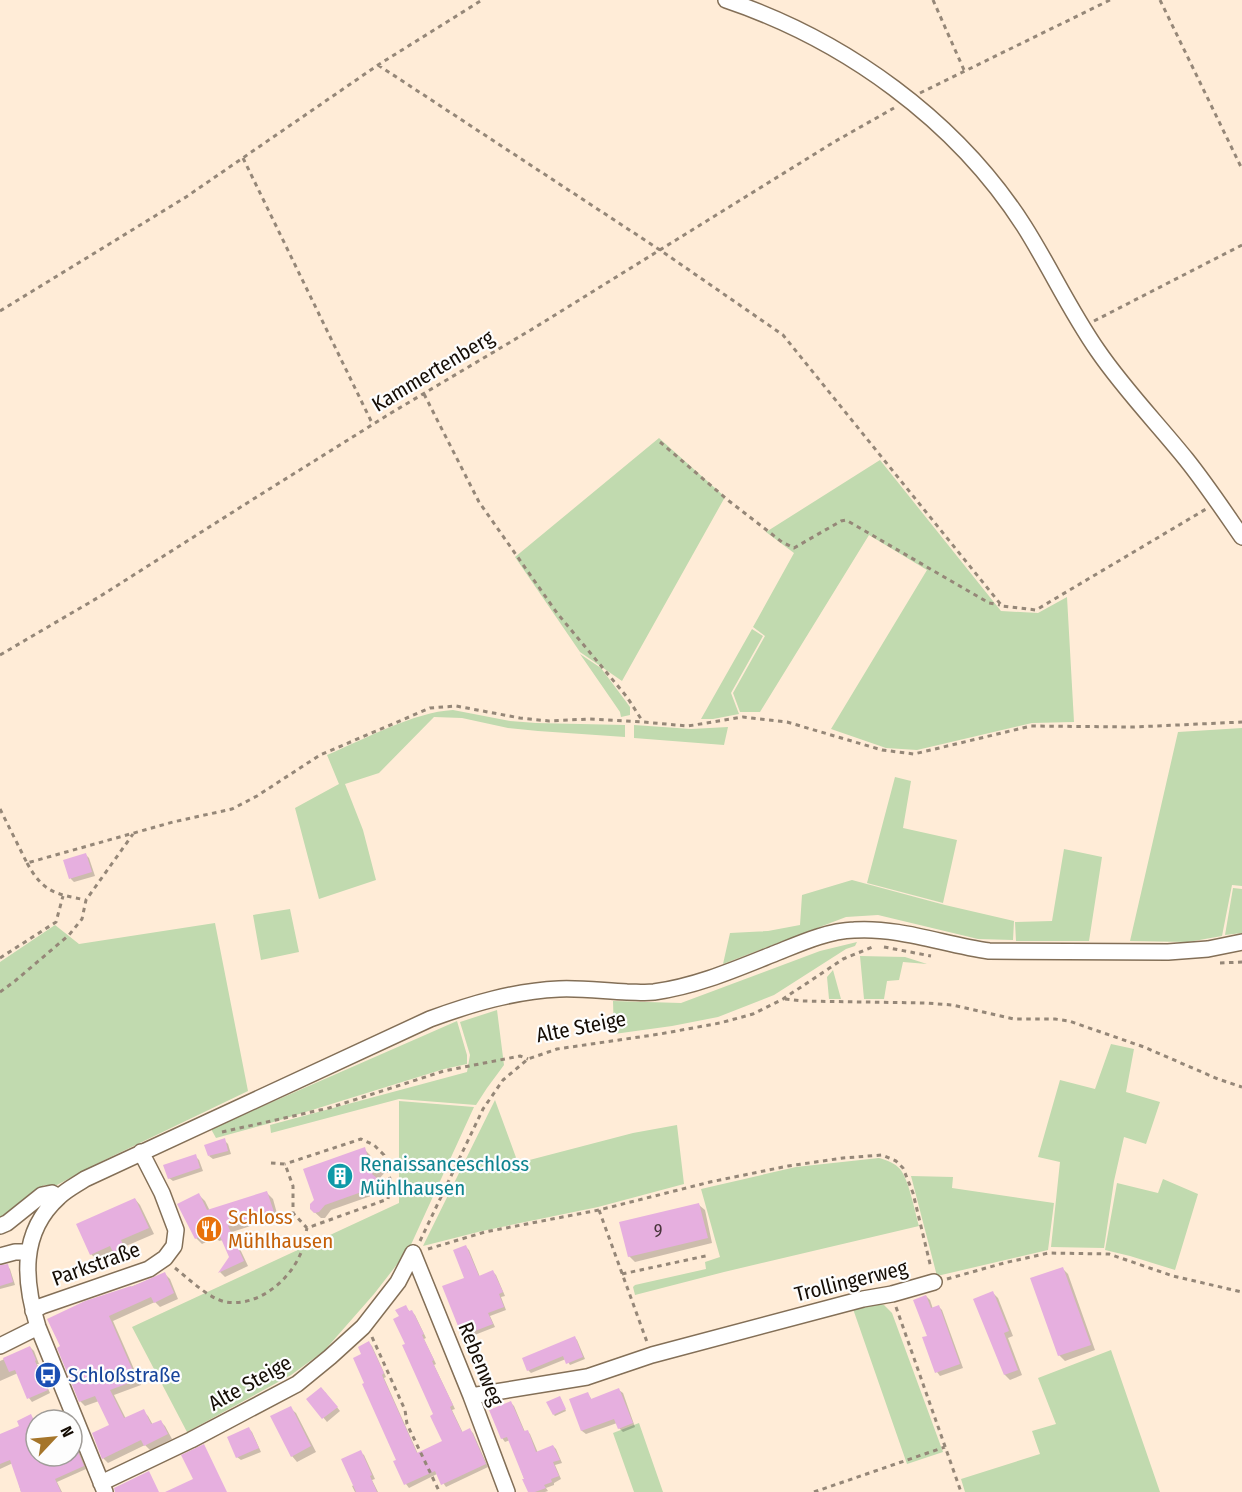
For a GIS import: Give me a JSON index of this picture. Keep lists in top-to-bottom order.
{
  "streets": {
    "street": [
      "Alte Steige",
      "Parkstraße",
      "Trollingerweg",
      "Rebenweg"
    ],
    "path": ["Kammertenberg"]
  },
  "crossings": [
    ["Alte Steige", "Rebenweg"],
    ["Trollingerweg", "Rebenweg"]
  ],
  "places": {
    "building": ["Renaissanceschloss Mühlhausen"],
    "restaurant": ["Schloss Mühlhausen"],
    "bus stop": ["Schloßstraße"]
  },
  "house_numbers": ["9"],
  "north": "top right"
}
